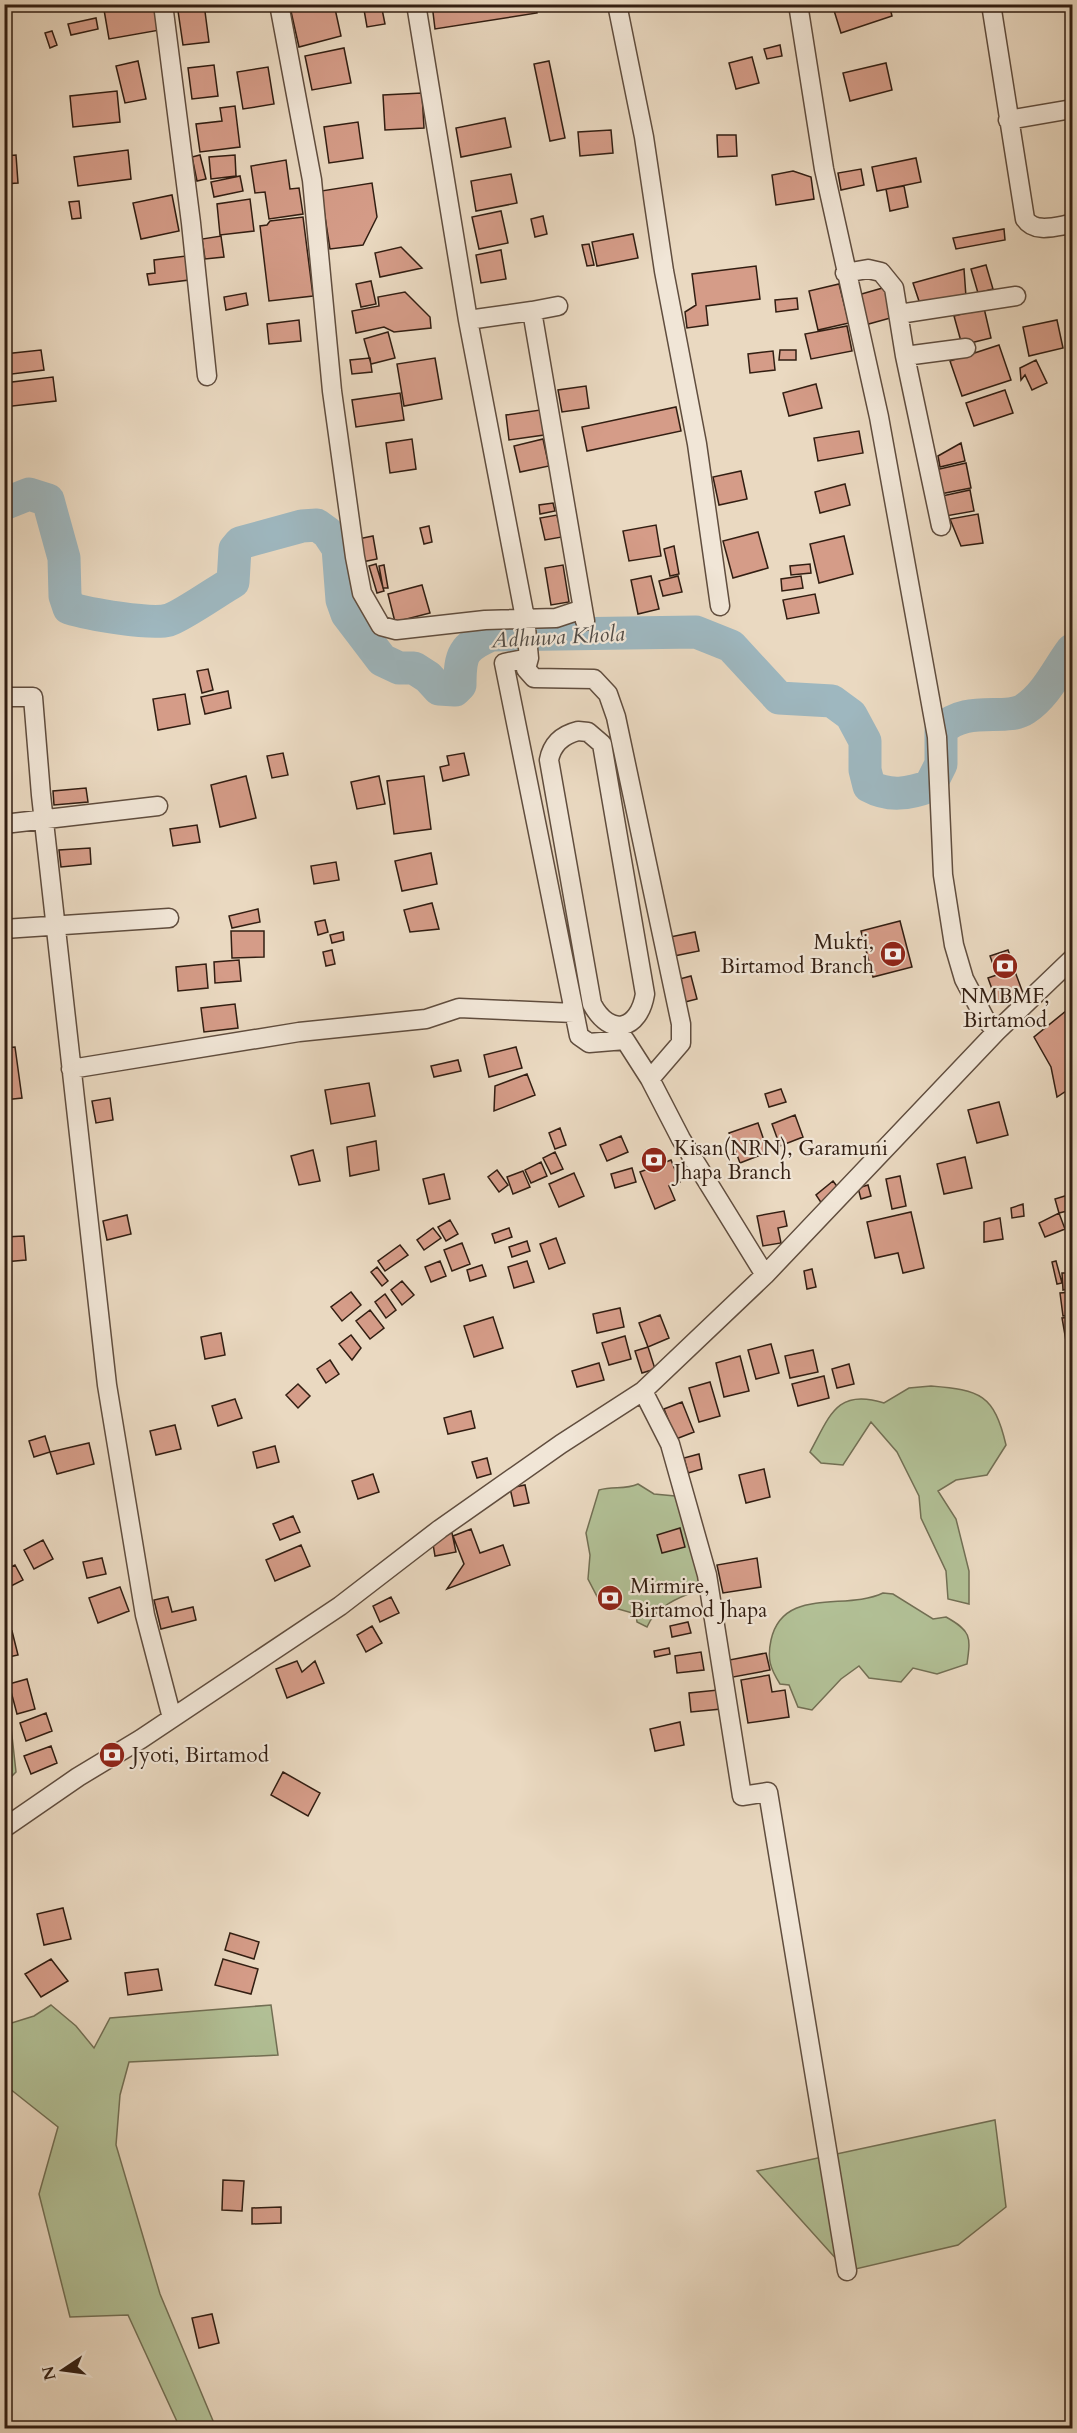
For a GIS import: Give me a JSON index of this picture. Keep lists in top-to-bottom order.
{
  "water": ["Adhuwa Khola"],
  "places": {
    "bank": [
      "Mukti, Birtamod Branch",
      "NMBMF, Birtamod",
      "Kisan(NRN), Garamuni Jhapa Branch",
      "Mirmire, Birtamod Jhapa",
      "Jyoti, Birtamod"
    ]
  },
  "north": "left"
}
